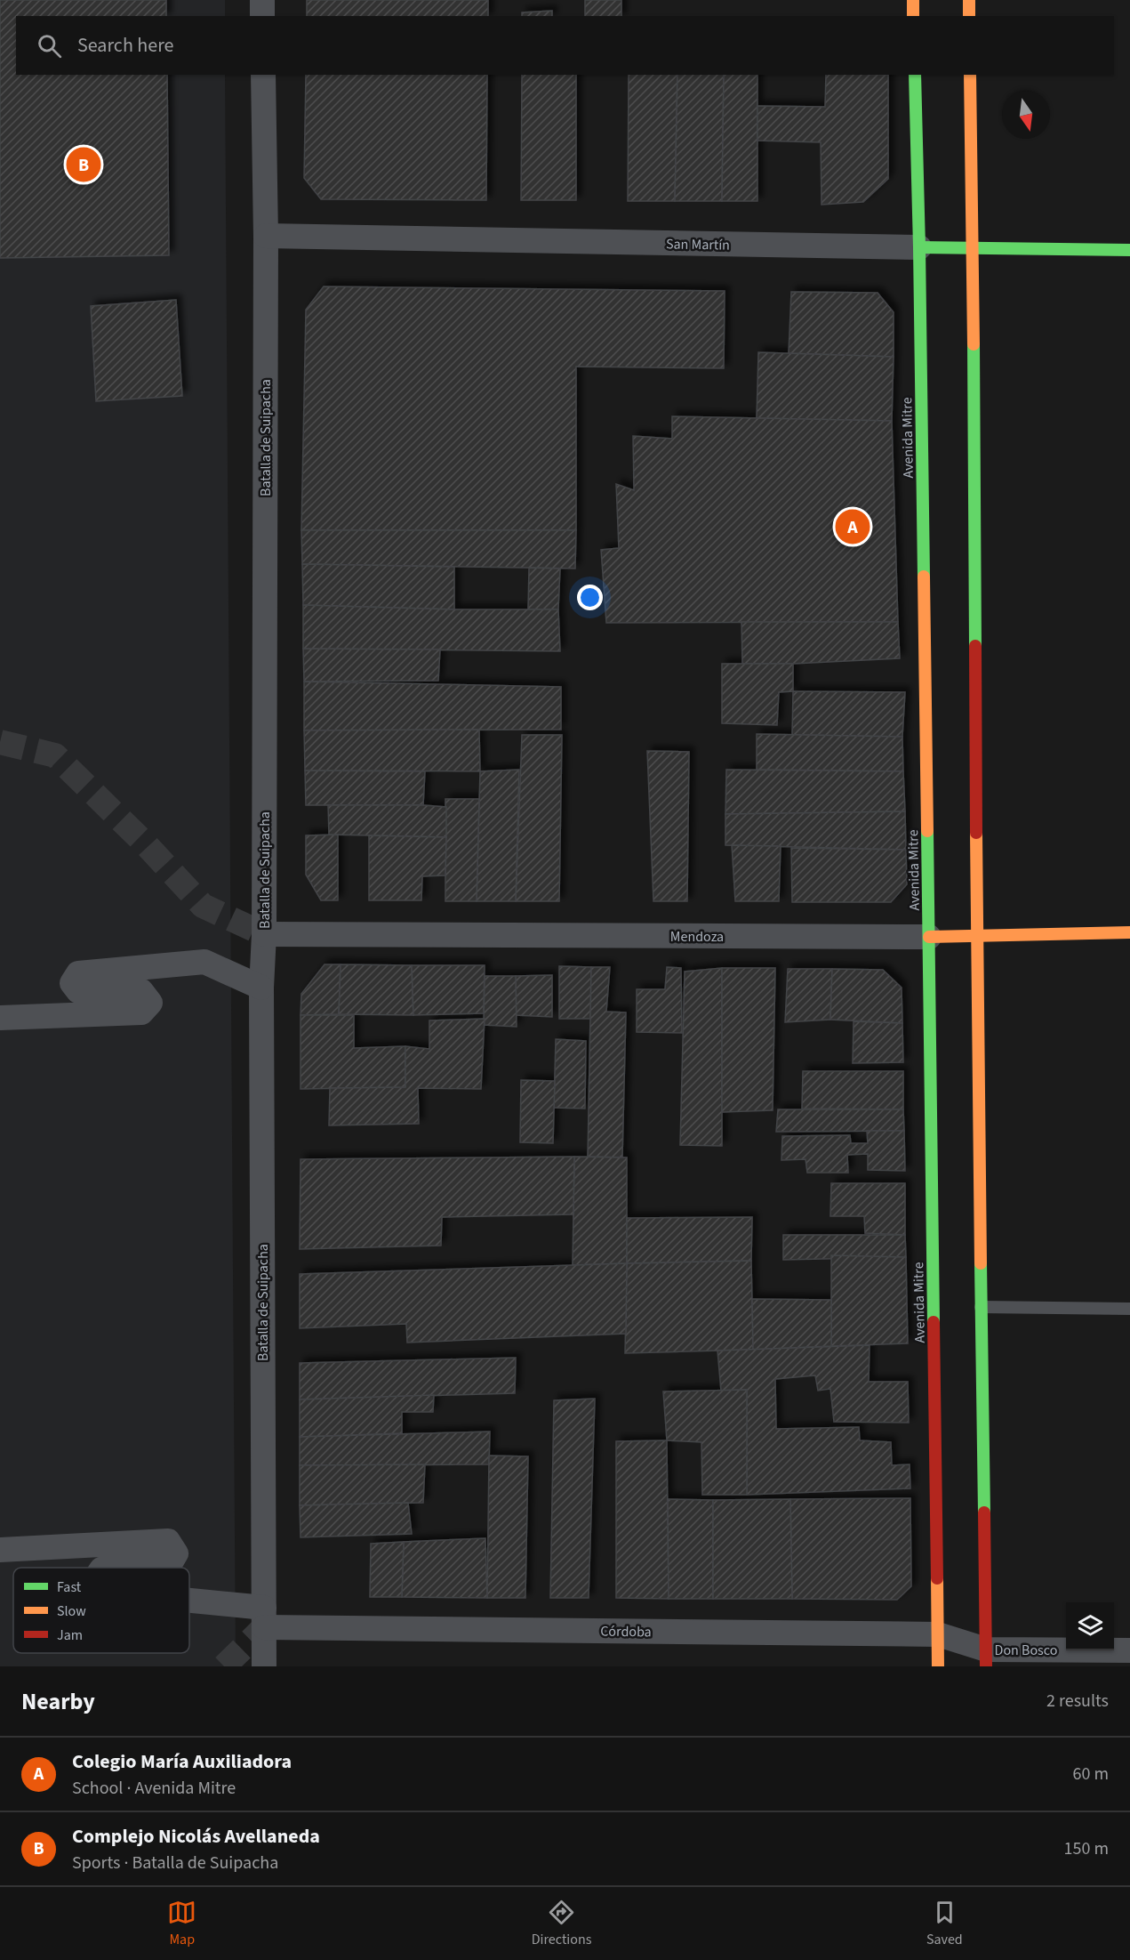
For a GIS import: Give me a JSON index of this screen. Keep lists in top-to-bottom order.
{
  "streets": {
    "main road": ["San Martín", "Avenida Mitre", "Mendoza"],
    "street": ["Batalla de Suipacha", "Córdoba", "Don Bosco"]
  },
  "crossings": [
    ["San Martín", "Batalla de Suipacha"],
    ["San Martín", "Avenida Mitre"],
    ["Batalla de Suipacha", "Mendoza"],
    ["Batalla de Suipacha", "Córdoba"],
    ["Avenida Mitre", "Mendoza"],
    ["Avenida Mitre", "Córdoba"],
    ["Córdoba", "Don Bosco"]
  ],
  "legend": ["Fast", "Slow", "Jam"],
  "north": "bottom",
  "page": {
    "search": "Search here",
    "pins": ["B", "A"],
    "heading": ["Nearby", "2 results"],
    "list": [
      {
        "mark": "A",
        "name": "Colegio María Auxiliadora",
        "note": "School · Avenida Mitre",
        "value": "60 m"
      },
      {
        "mark": "B",
        "name": "Complejo Nicolás Avellaneda",
        "note": "Sports · Batalla de Suipacha",
        "value": "150 m"
      }
    ],
    "nav": ["Map", "Directions", "Saved"]
  }
}
